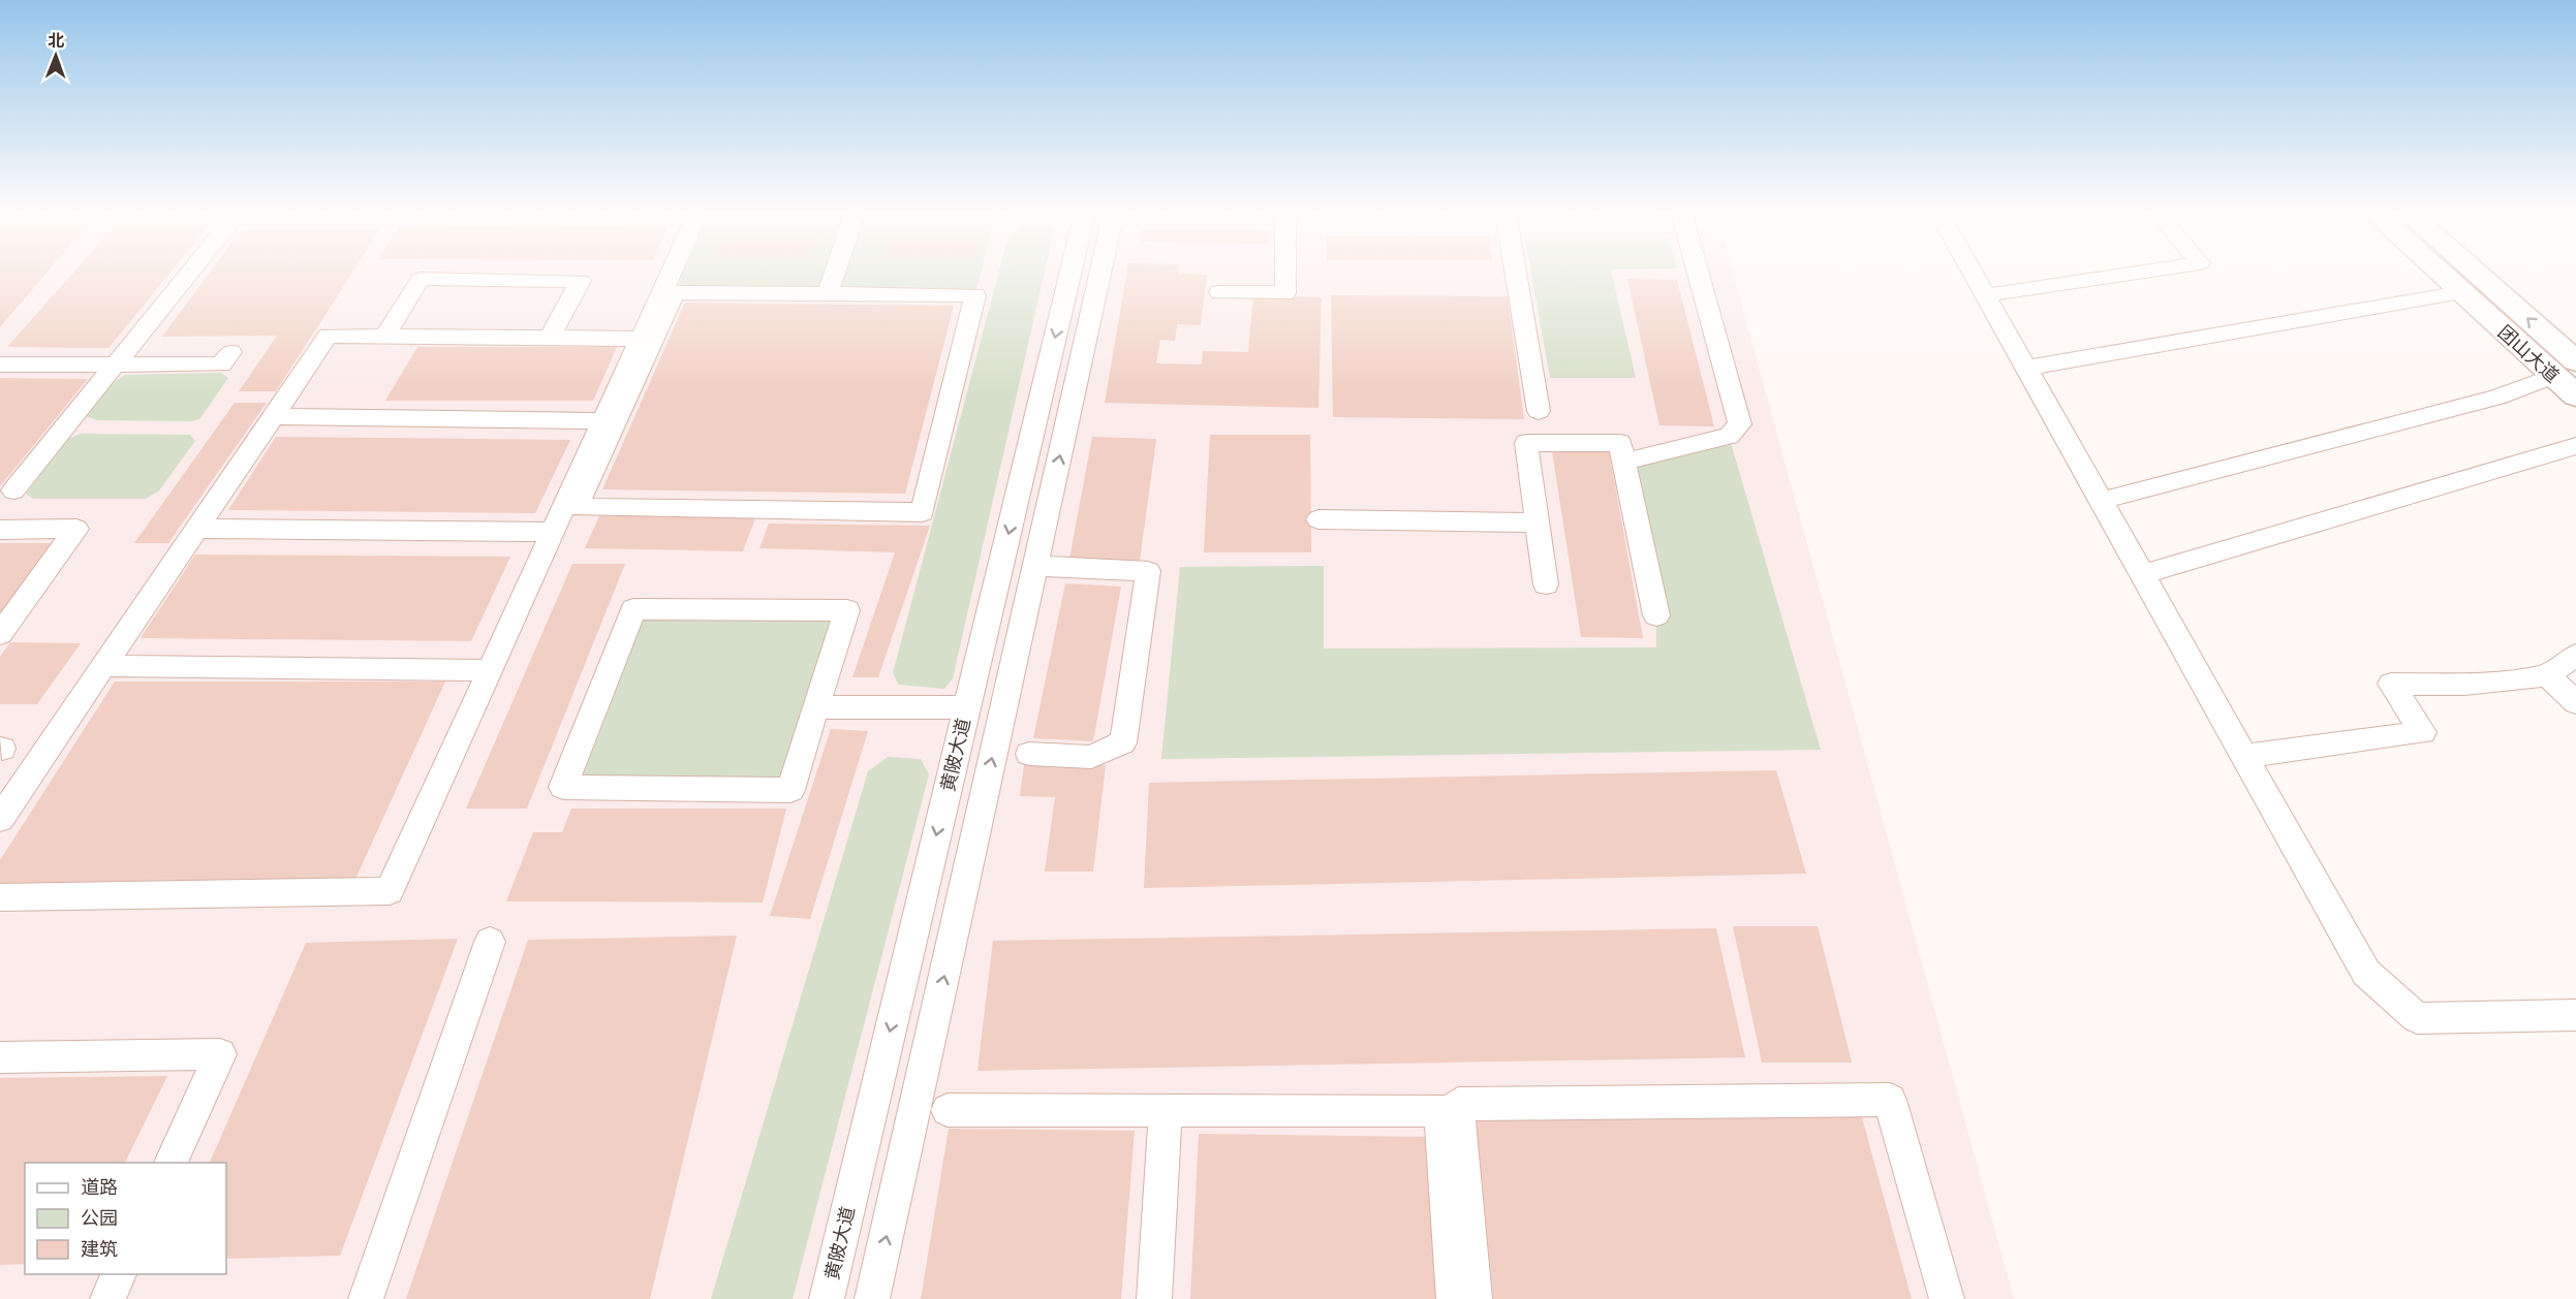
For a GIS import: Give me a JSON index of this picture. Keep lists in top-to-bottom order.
{
  "streets": {
    "highway": ["团山大道"],
    "street": ["黄陂大道"]
  },
  "legend": ["道路", "公园", "建筑"],
  "north": "top"
}
